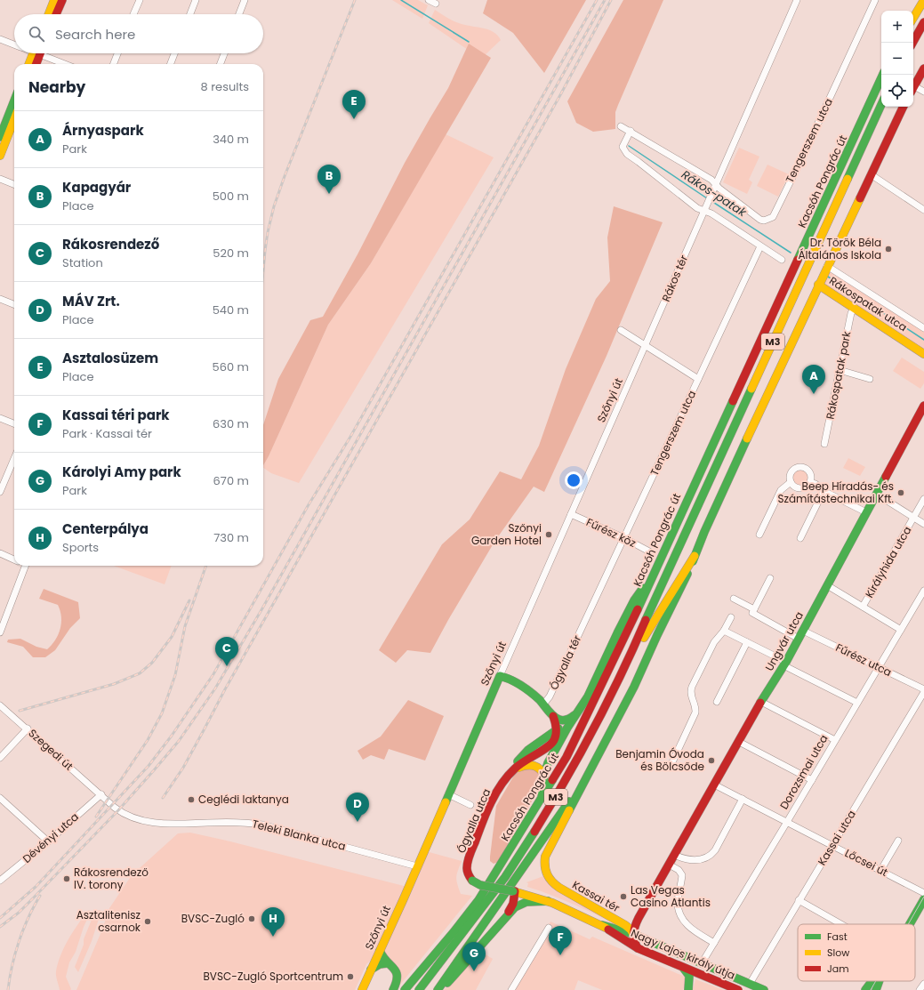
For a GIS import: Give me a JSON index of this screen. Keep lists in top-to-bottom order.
{
  "streets": {
    "main road": [
      "Kacsóh Pongrác út",
      "Rákospatak utca",
      "M3",
      "Szőnyi út",
      "Ungvár utca",
      "Ógyalla utca",
      "Kassai tér",
      "Nagy Lajos király útja"
    ],
    "street": [
      "Tengerszem utca",
      "Rákos tér",
      "Rákospatak park",
      "Fűrész köz",
      "Királyhida utca",
      "Fűrész utca",
      "Ógyalla tér",
      "Szegedi út",
      "Dorozsmai utca",
      "Teleki Blanka utca",
      "Dévényi utca",
      "Kassai utca",
      "Lőcsei út"
    ]
  },
  "crossings": [
    ["Tengerszem utca", "Rákos tér"],
    ["Tengerszem utca", "Fűrész köz"],
    ["Tengerszem utca", "Ógyalla tér"],
    ["Rákos tér", "Szőnyi út"],
    ["Rákospatak utca", "Rákospatak park"],
    ["Szőnyi út", "Fűrész köz"],
    ["Szőnyi út", "Teleki Blanka utca"],
    ["Ungvár utca", "Fűrész utca"],
    ["Ungvár utca", "Lőcsei út"],
    ["Ungvár utca", "Kassai tér"],
    ["Ungvár utca", "Nagy Lajos király útja"],
    ["Fűrész utca", "Dorozsmai utca"],
    ["Szegedi út", "Teleki Blanka utca"],
    ["Szegedi út", "Dévényi utca"],
    ["Dorozsmai utca", "Lőcsei út"],
    ["Dorozsmai utca", "Nagy Lajos király útja"],
    ["Ógyalla utca", "Nagy Lajos király útja"],
    ["Teleki Blanka utca", "Dévényi utca"],
    ["Kassai utca", "Lőcsei út"],
    ["Kassai utca", "Nagy Lajos király útja"],
    ["Kassai tér", "Nagy Lajos király útja"]
  ],
  "water": ["Rákos-patak"],
  "places": [
    "Dr. Török Béla Általános Iskola",
    "Beep Híradás- és Számítástechnikai Kft.",
    "Szőnyi Garden Hotel",
    "Benjamin Óvoda és Bölcsőde",
    "Ceglédi laktanya",
    "Rákosrendező IV. torony",
    "Las Vegas Casino Atlantis",
    "BVSC-Zugló",
    "Asztalitenisz csarnok",
    "BVSC-Zugló Sportcentrum"
  ],
  "legend": ["Fast", "Slow", "Jam"],
  "page": {
    "map_buttons": ["+", "−"],
    "search": "Search here",
    "heading": ["Nearby", "8 results"],
    "pins": [
      "E",
      "B",
      "A",
      "C",
      "D",
      "H",
      "F",
      "G"
    ],
    "list": [
      {
        "mark": "A",
        "name": "Árnyaspark",
        "note": "Park",
        "value": "340 m"
      },
      {
        "mark": "B",
        "name": "Kapagyár",
        "note": "Place",
        "value": "500 m"
      },
      {
        "mark": "C",
        "name": "Rákosrendező",
        "note": "Station",
        "value": "520 m"
      },
      {
        "mark": "D",
        "name": "MÁV Zrt.",
        "note": "Place",
        "value": "540 m"
      },
      {
        "mark": "E",
        "name": "Asztalosüzem",
        "note": "Place",
        "value": "560 m"
      },
      {
        "mark": "F",
        "name": "Kassai téri park",
        "note": "Park · Kassai tér",
        "value": "630 m"
      },
      {
        "mark": "G",
        "name": "Károlyi Amy park",
        "note": "Park",
        "value": "670 m"
      },
      {
        "mark": "H",
        "name": "Centerpálya",
        "note": "Sports",
        "value": "730 m"
      }
    ]
  }
}
